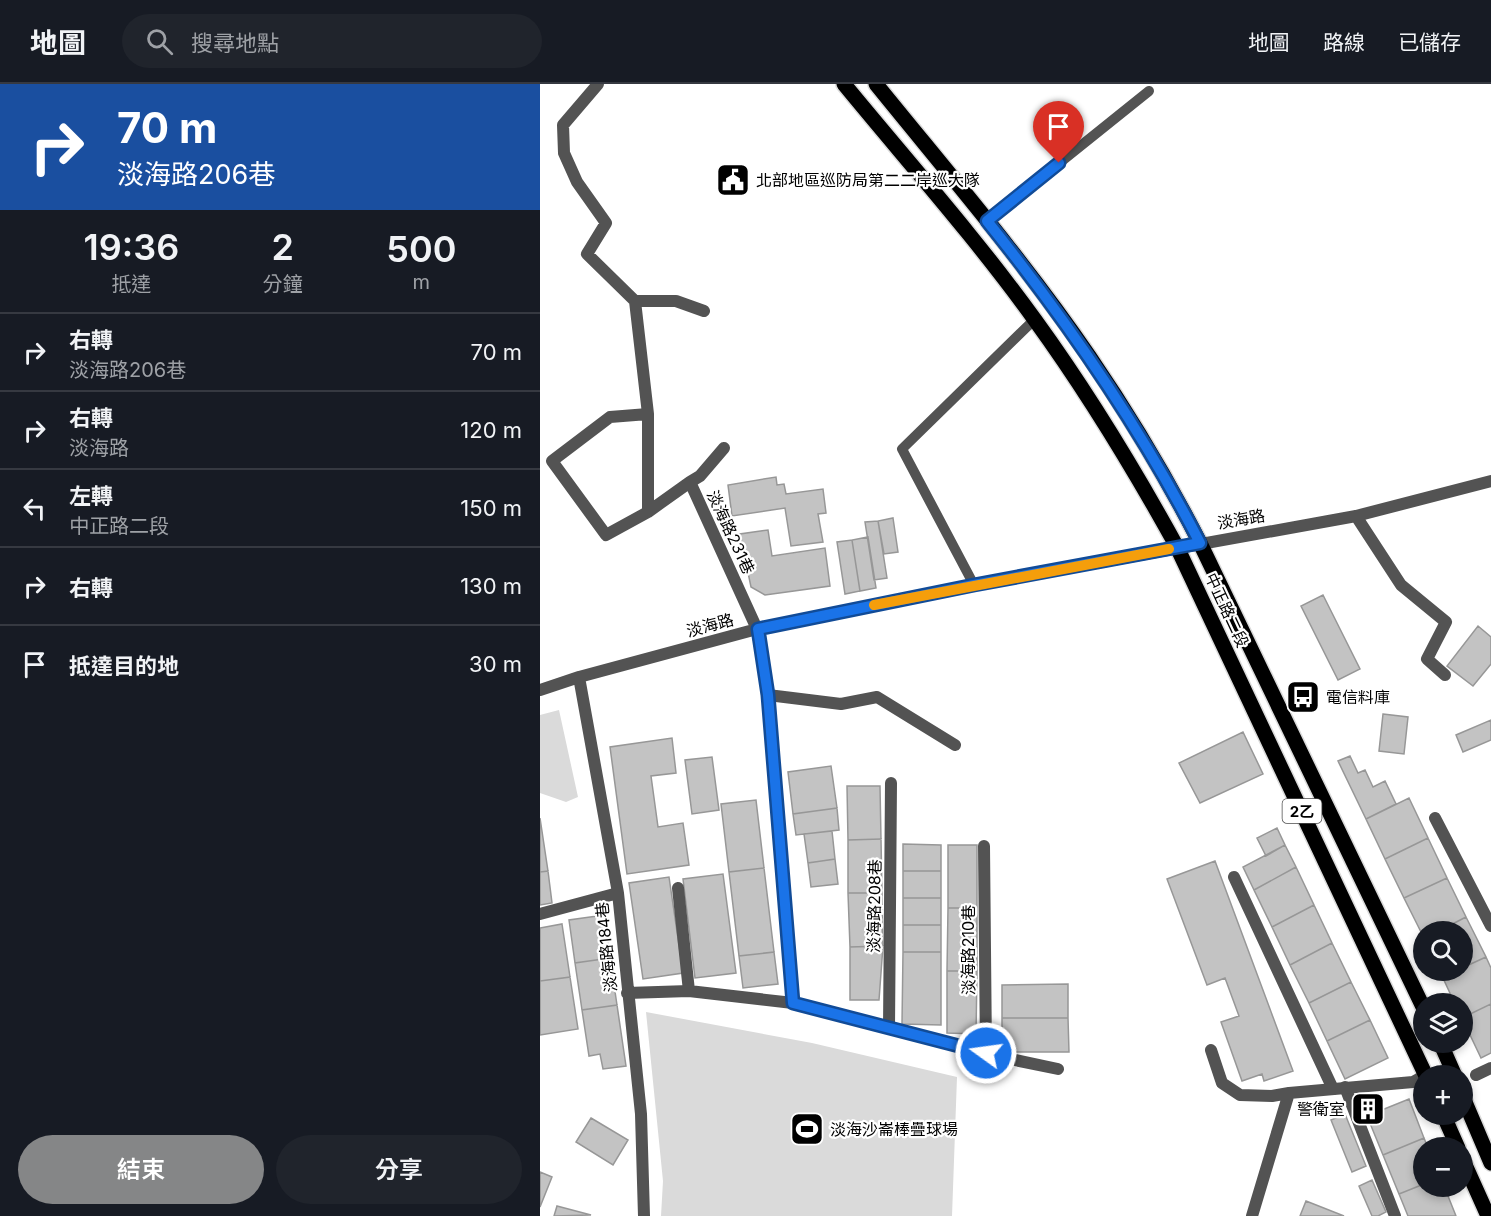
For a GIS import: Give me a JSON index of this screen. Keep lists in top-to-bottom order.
{
  "streets": {
    "main road": ["中正路二段", "2乙"],
    "street": [
      "淡海路",
      "淡海路231巷",
      "淡海路208巷",
      "淡海路184巷",
      "淡海路210巷"
    ]
  },
  "crossings": [
    ["淡海路", "淡海路231巷"],
    ["淡海路", "中正路二段"],
    ["淡海路", "淡海路184巷"]
  ],
  "places": {
    "public building": ["北部地區巡防局第二二岸巡大隊"],
    "bus stop": ["電信料庫"],
    "building": ["警衛室"],
    "sports": ["淡海沙崙棒疊球場"]
  },
  "page": {
    "header": "地圖",
    "search": "搜尋地點",
    "nav": ["地圖", "路線", "已儲存"],
    "turn": ["70 m", "淡海路206巷"],
    "eta": [
      "19:36",
      "抵達",
      "2",
      "分鐘",
      "500",
      "m"
    ],
    "list": [
      {
        "name": "右轉",
        "note": "淡海路206巷",
        "value": "70 m"
      },
      {
        "name": "右轉",
        "note": "淡海路",
        "value": "120 m"
      },
      {
        "name": "左轉",
        "note": "中正路二段",
        "value": "150 m"
      },
      {
        "name": "右轉",
        "value": "130 m"
      },
      {
        "name": "抵達目的地",
        "value": "30 m"
      }
    ],
    "map_buttons": ["+", "−"],
    "buttons": ["結束", "分享"]
  }
}
